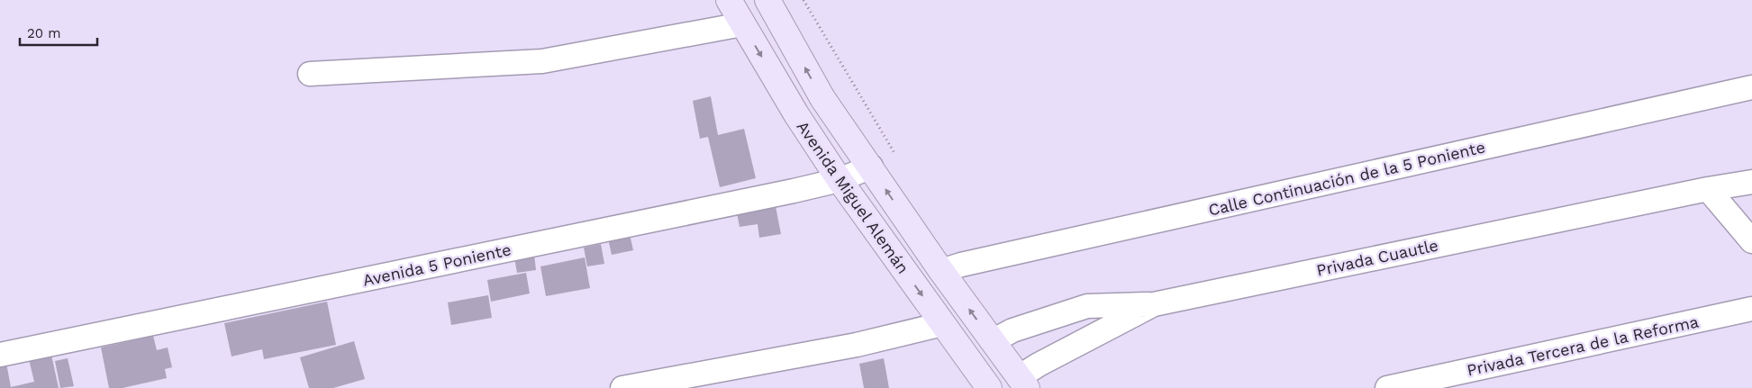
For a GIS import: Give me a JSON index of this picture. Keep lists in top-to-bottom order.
{
  "streets": {
    "main road": ["Avenida Miguel Alemán"],
    "street": [
      "Calle Continuación de la 5 Poniente",
      "Privada Cuautle",
      "Avenida 5 Poniente",
      "Privada Tercera de la Reforma"
    ]
  },
  "crossings": [
    ["Calle Continuación de la 5 Poniente", "Avenida Miguel Alemán"],
    ["Avenida Miguel Alemán", "Privada Cuautle"],
    ["Avenida Miguel Alemán", "Avenida 5 Poniente"]
  ],
  "scale_bar": "20 m"
}
